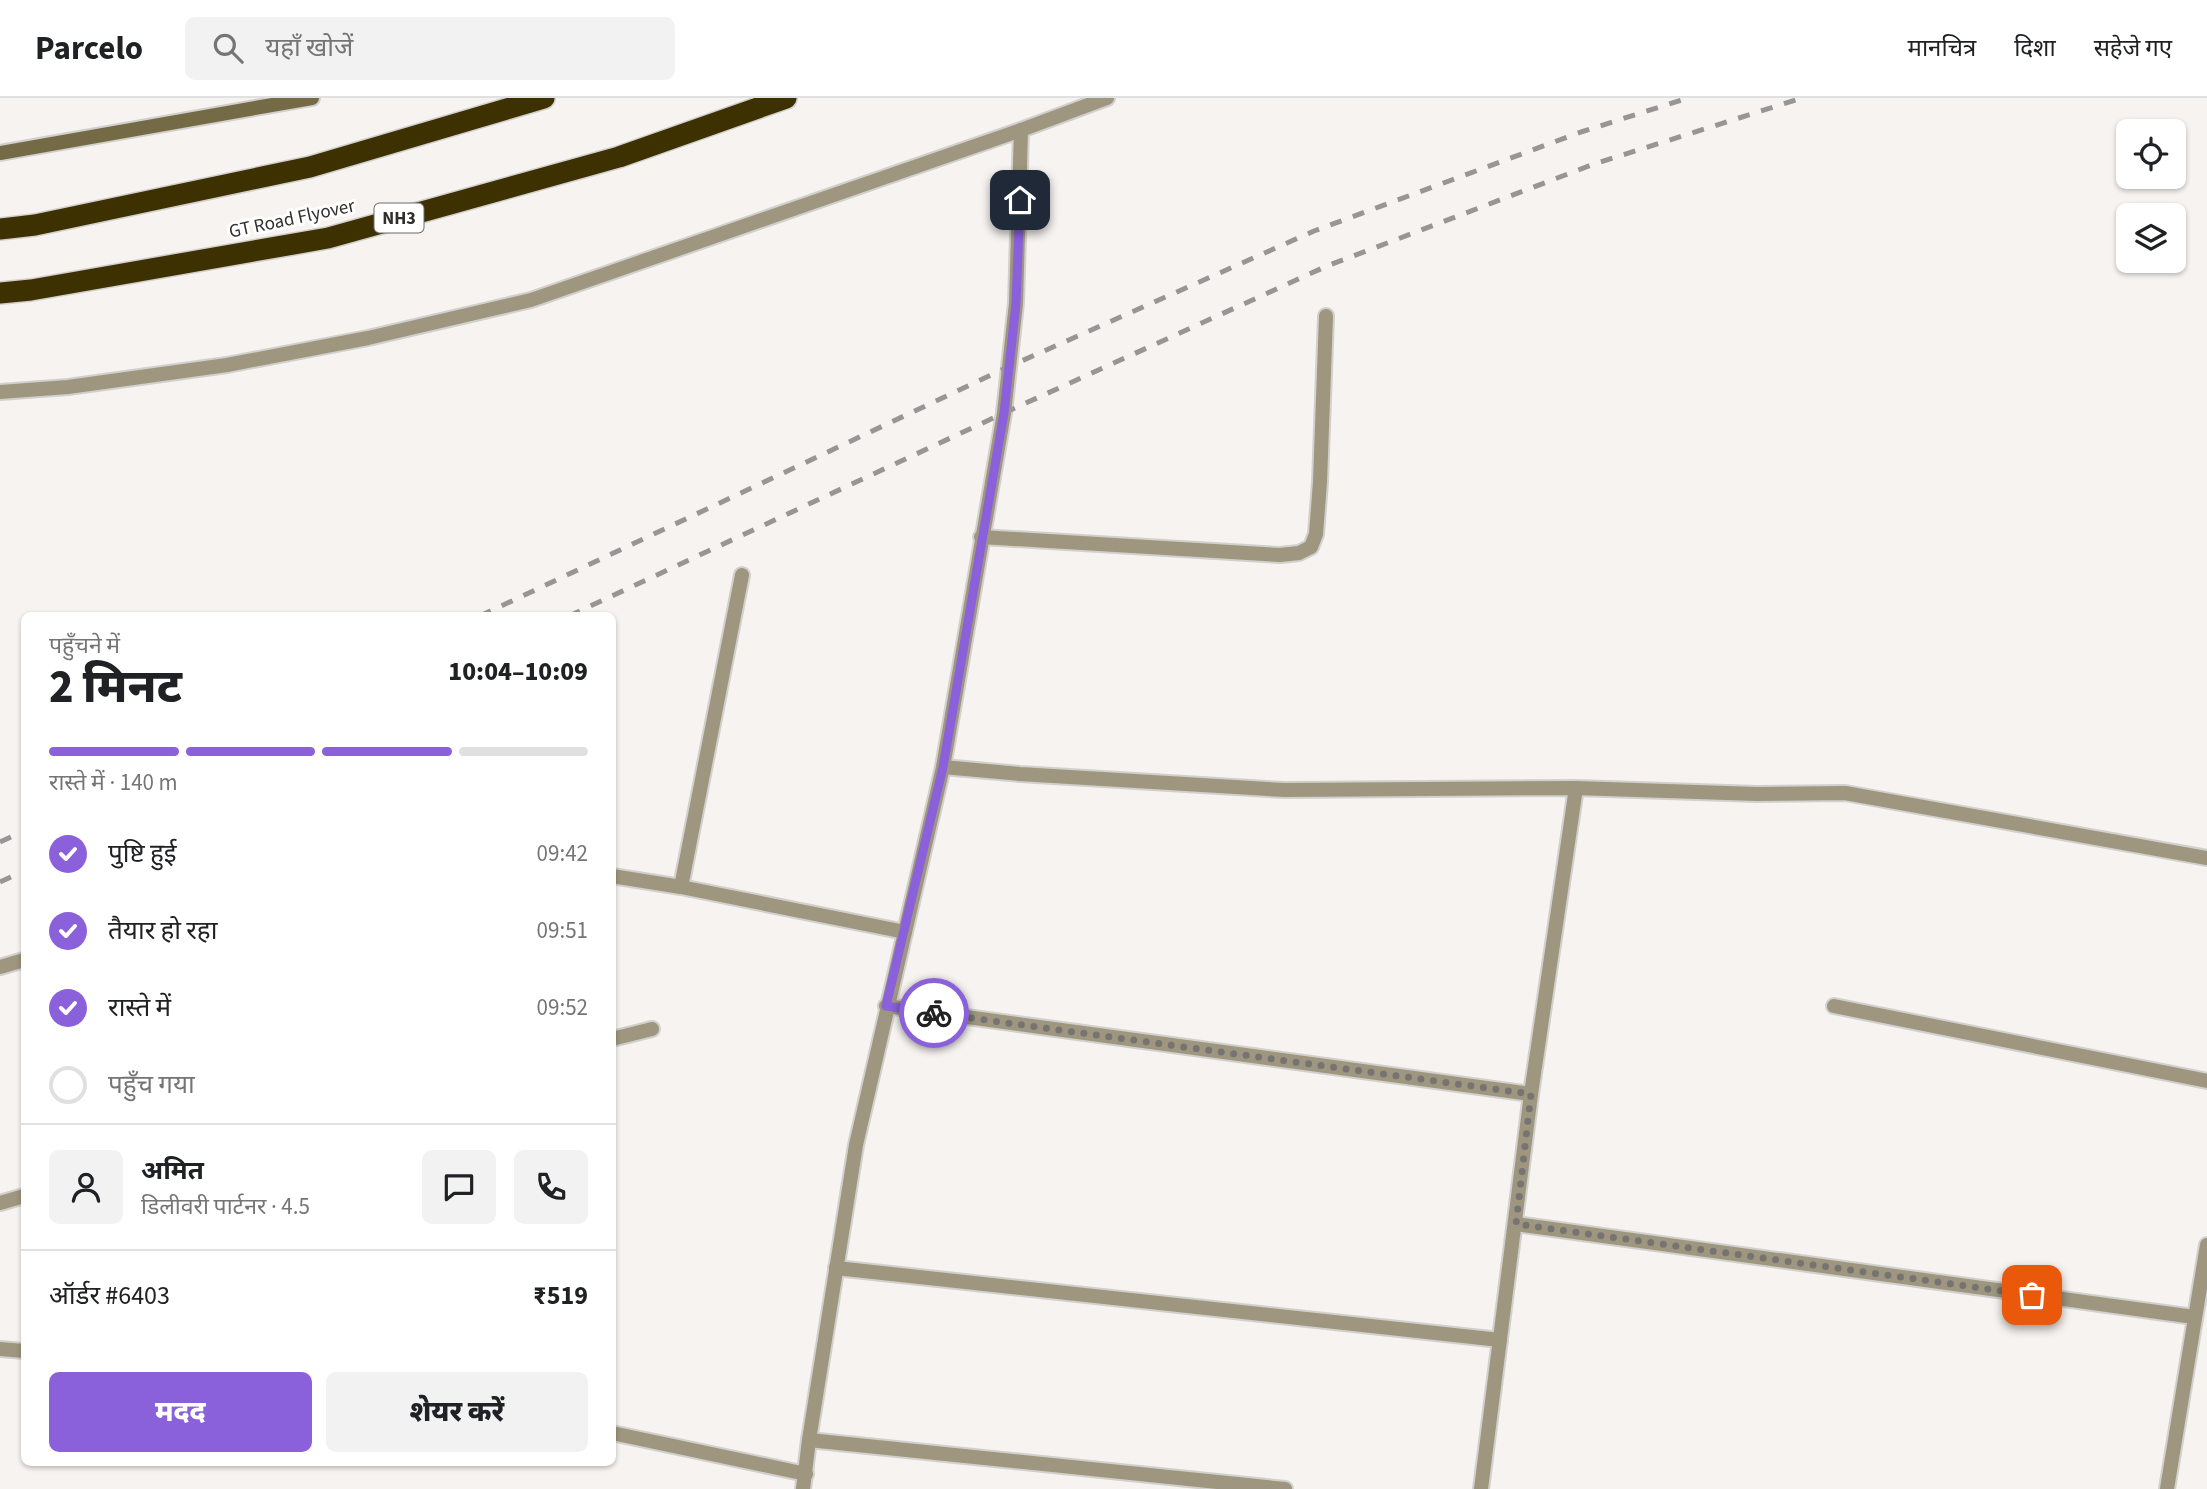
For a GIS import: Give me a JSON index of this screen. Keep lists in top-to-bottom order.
{
  "streets": {
    "highway": ["NH3", "GT Road Flyover"]
  },
  "page": {
    "header": "Parcelo",
    "search": "यहाँ खोजें",
    "nav": ["मानचित्र", "दिशा", "सहेजे गए"],
    "heading": ["2 मिनट", "पहुँचने में", "10:04–10:09"],
    "panel": [
      "अमित",
      "डिलीवरी पार्टनर · 4.5",
      "ऑर्डर #6403",
      "₹519"
    ],
    "bar": "रास्ते में · 140 m",
    "list": [
      ["पुष्टि हुई", "09:42"],
      ["तैयार हो रहा", "09:51"],
      ["रास्ते में", "09:52"],
      "पहुँच गया"
    ],
    "buttons": ["मदद", "शेयर करें"]
  }
}
